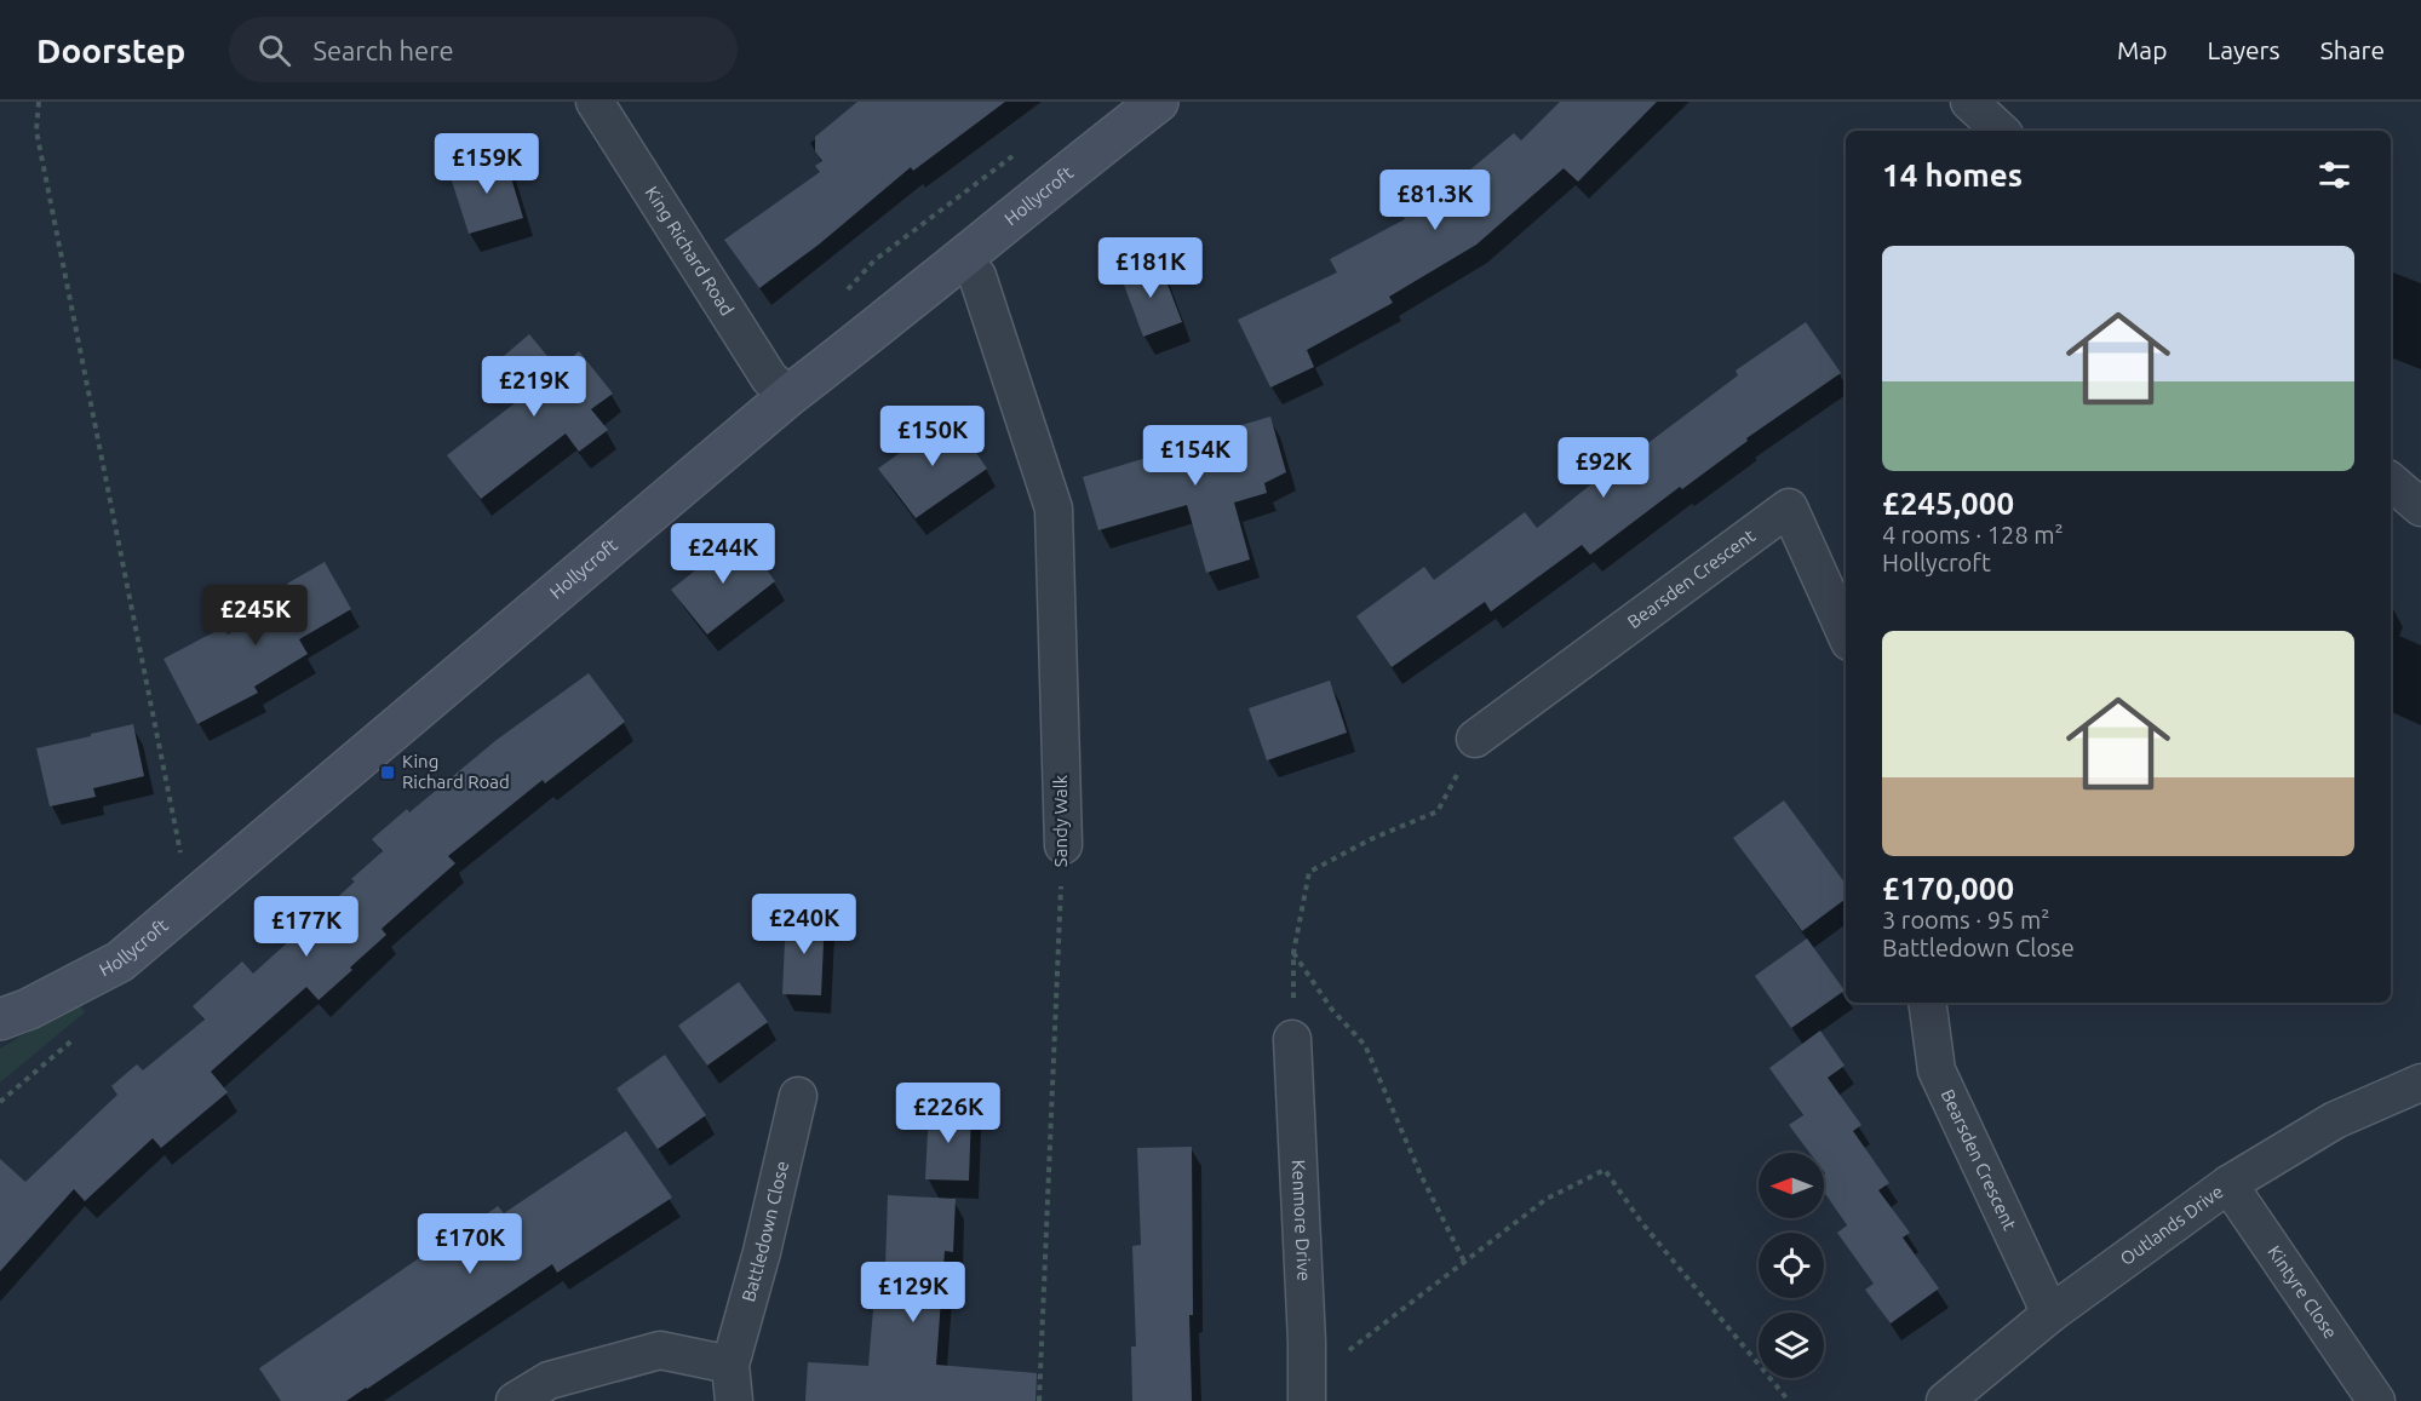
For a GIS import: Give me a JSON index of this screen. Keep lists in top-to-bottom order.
{
  "streets": {
    "street": [
      "Hollycroft",
      "King Richard Road",
      "Bearsden Crescent",
      "Sandy Walk",
      "Kenmore Drive",
      "Outlands Drive",
      "Battledown Close",
      "Kintyre Close"
    ]
  },
  "crossings": [
    ["Hollycroft", "King Richard Road"],
    ["Hollycroft", "Sandy Walk"],
    ["Bearsden Crescent", "Outlands Drive"],
    ["Outlands Drive", "Kintyre Close"]
  ],
  "places": {
    "transit": ["King Richard Road"]
  },
  "north": "left",
  "page": {
    "header": "Doorstep",
    "search": "Search here",
    "nav": ["Map", "Layers", "Share"],
    "heading": "14 homes",
    "price": [
      "£159K",
      "£81.3K",
      "£181K",
      "£219K",
      "£150K",
      "£154K",
      "£92K",
      "£244K",
      "£245K",
      "£240K",
      "£177K",
      "£226K",
      "£170K",
      "£129K"
    ],
    "list": [
      {
        "name": "£245,000",
        "note": "4 rooms · 128 m² · Hollycroft"
      },
      {
        "name": "£170,000",
        "note": "3 rooms · 95 m² · Battledown Close"
      }
    ]
  }
}
